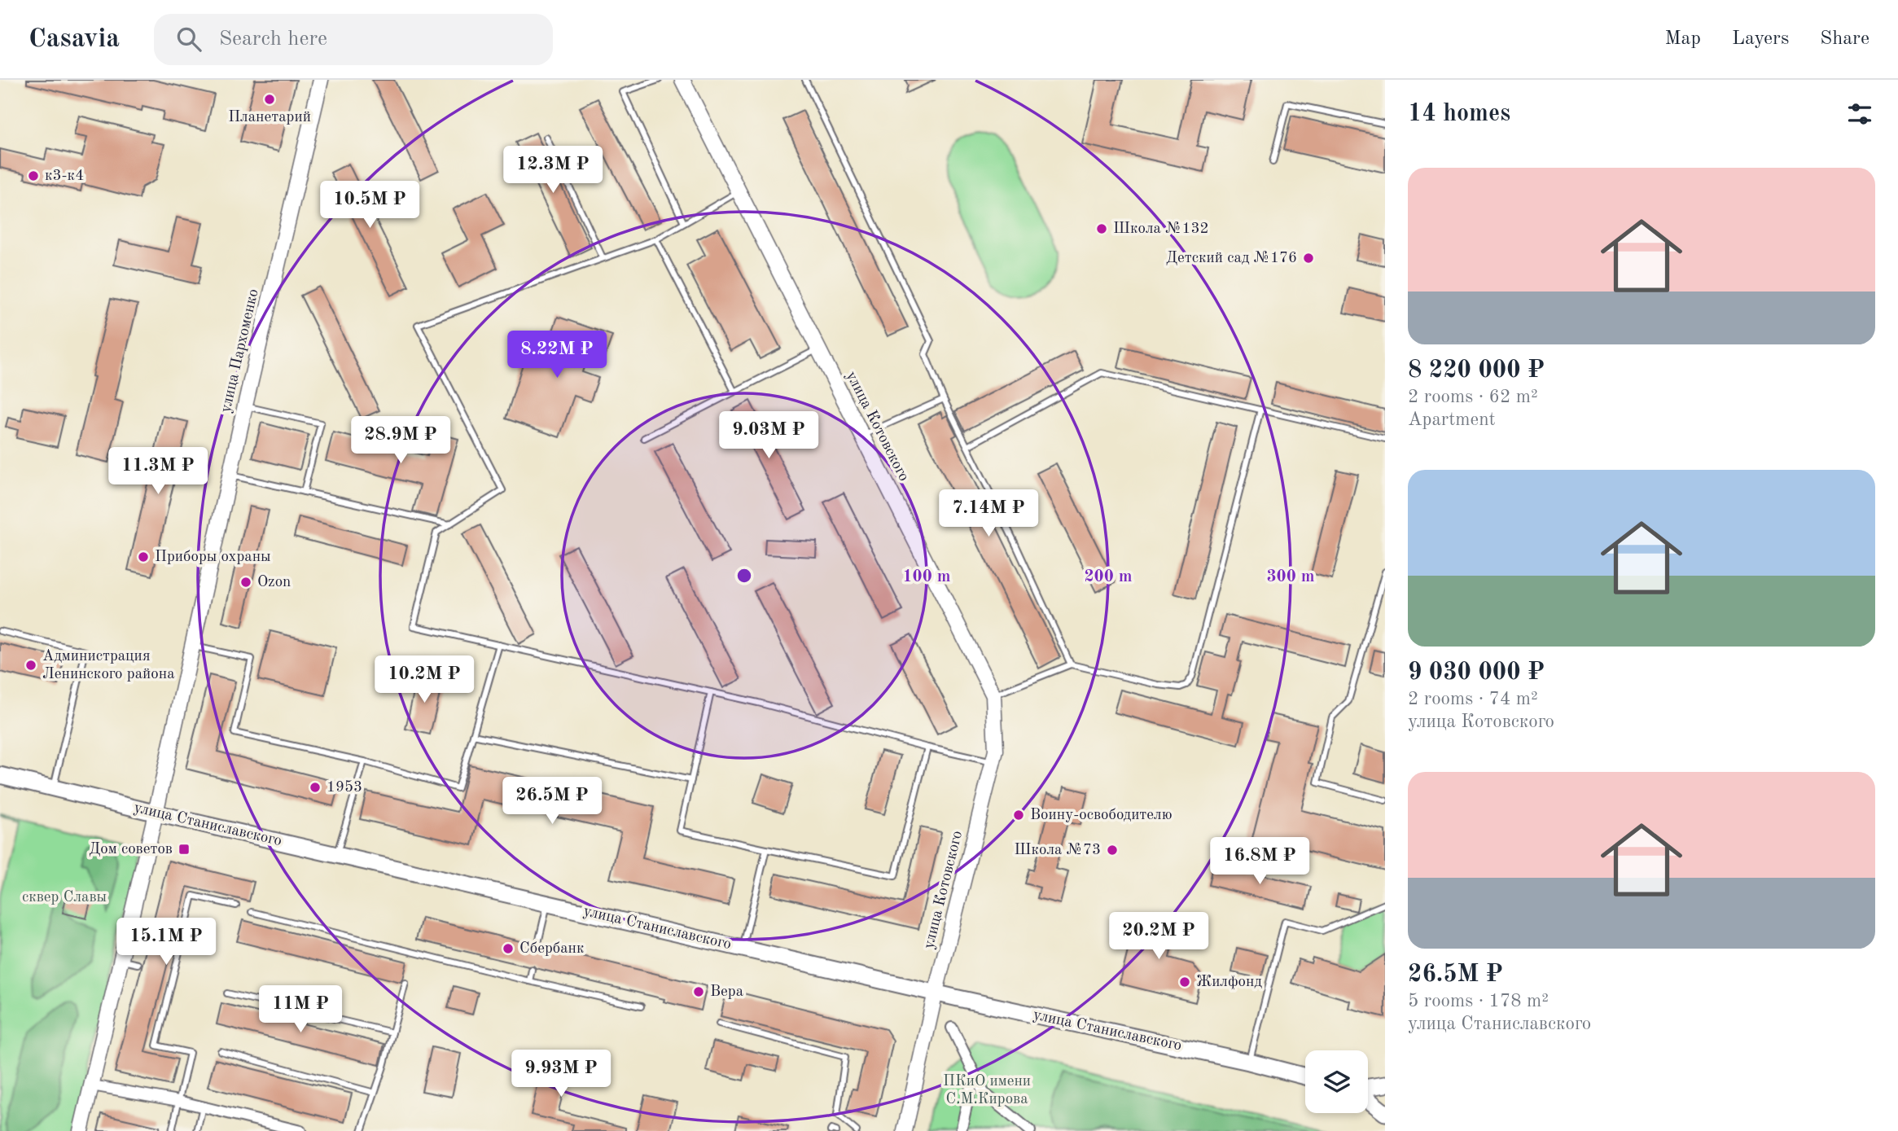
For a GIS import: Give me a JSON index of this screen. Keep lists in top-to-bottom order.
{
  "streets": {
    "main road": ["улица Станиславского"],
    "street": ["улица Пархоменко", "улица Котовского"]
  },
  "crossings": [
    ["улица Пархоменко", "улица Станиславского"],
    ["улица Котовского", "улица Станиславского"]
  ],
  "parks": ["сквер Славы", "ПКиО имени С.М.Кирова"],
  "places": {
    "other": [
      "Планетарий",
      "к3-к4",
      "Школа №132",
      "Детский сад №176",
      "Приборы охраны",
      "Ozon",
      "Администрация Ленинского района",
      "1953",
      "Воину-освободителю",
      "Школа №73",
      "Сбербанк",
      "Жилфонд",
      "Вера"
    ],
    "transit": ["Дом советов"]
  },
  "page": {
    "header": "Casavia",
    "search": "Search here",
    "nav": ["Map", "Layers", "Share"],
    "heading": "14 homes",
    "price": [
      "12.3M ₽",
      "10.5M ₽",
      "8.22M ₽",
      "9.03M ₽",
      "28.9M ₽",
      "11.3M ₽",
      "7.14M ₽",
      "10.2M ₽",
      "26.5M ₽",
      "16.8M ₽",
      "20.2M ₽",
      "15.1M ₽",
      "11M ₽",
      "9.93M ₽"
    ],
    "list": [
      {
        "name": "8 220 000 ₽",
        "note": "2 rooms · 62 m² · Apartment"
      },
      {
        "name": "9 030 000 ₽",
        "note": "2 rooms · 74 m² · улица Котовского"
      },
      {
        "name": "26.5M ₽",
        "note": "5 rooms · 178 m² · улица Станиславского"
      }
    ]
  },
  "rings": ["100 m", "200 m", "300 m"]
}
